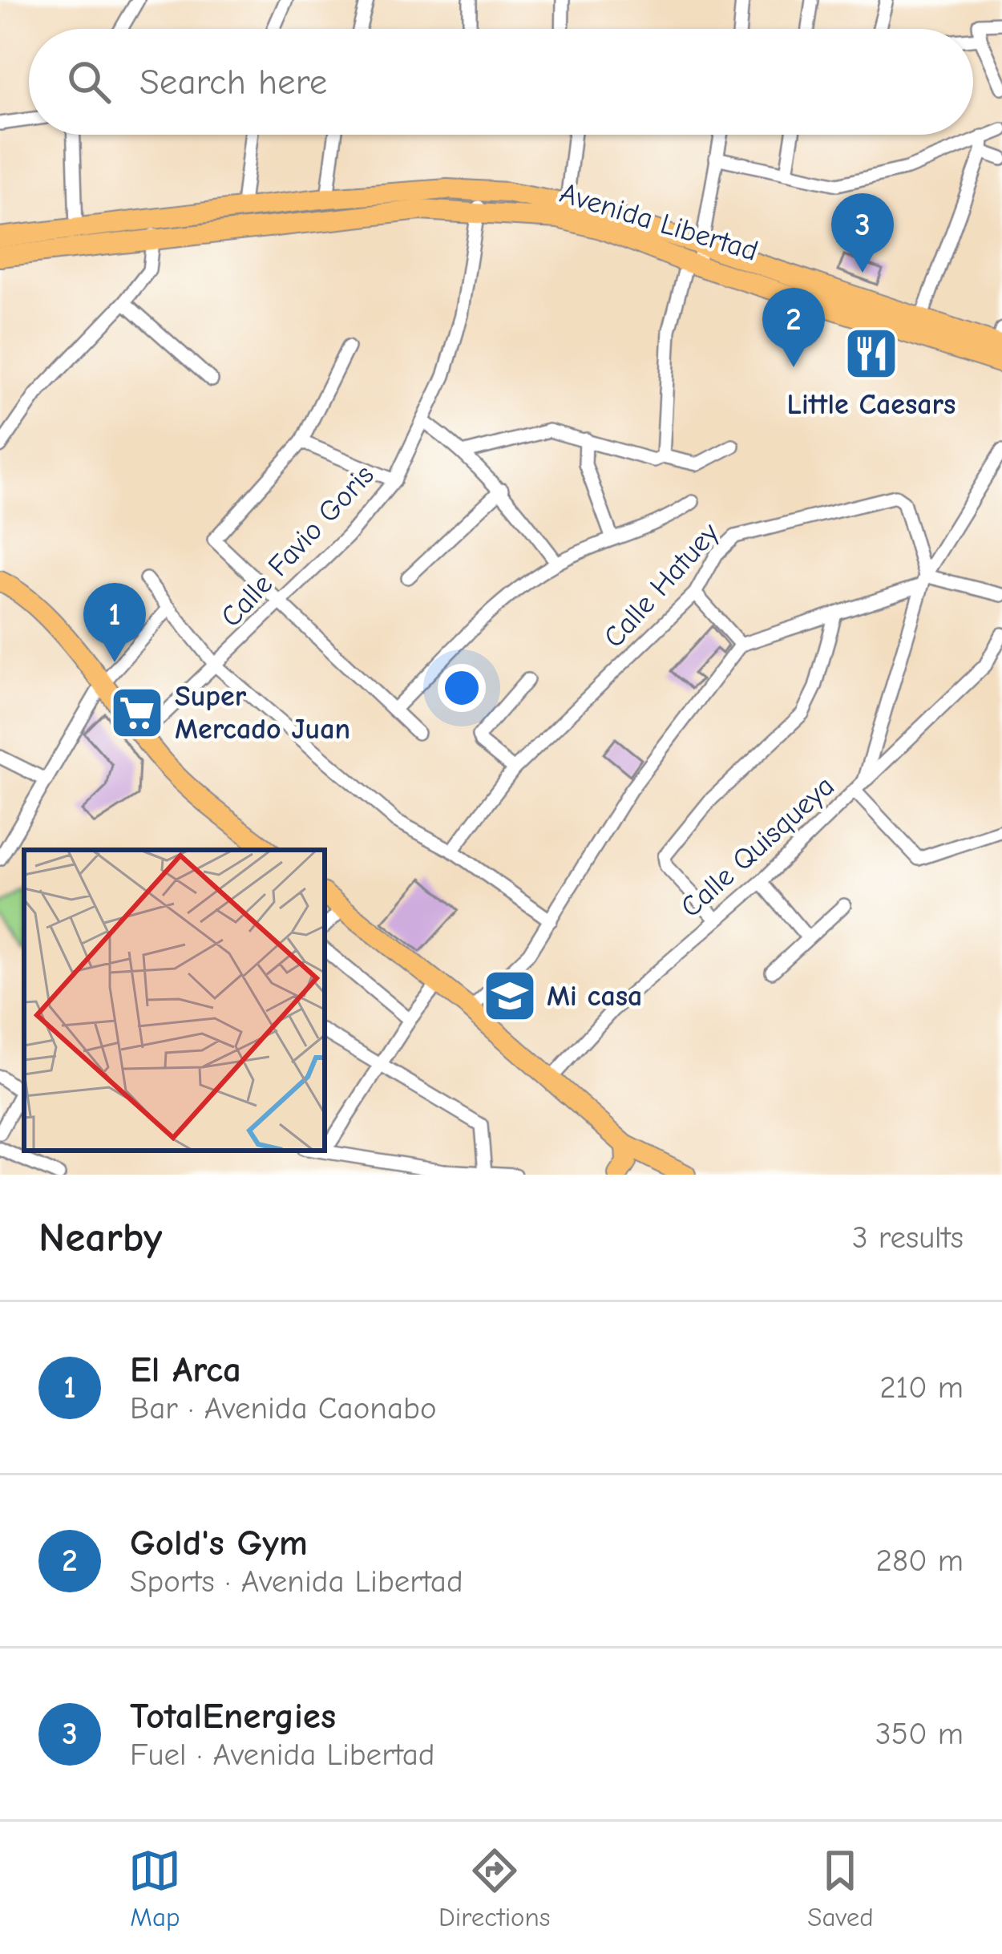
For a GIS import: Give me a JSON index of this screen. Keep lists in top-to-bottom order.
{
  "streets": {
    "main road": ["Avenida Libertad"],
    "street": ["Calle Favio Goris", "Calle Hatuey", "Calle Quisqueya"]
  },
  "crossings": [
    ["Avenida Libertad", "Calle Favio Goris"],
    ["Calle Hatuey", "Calle Quisqueya"]
  ],
  "places": {
    "restaurant": ["Little Caesars"],
    "supermarket": ["Super Mercado Juan"],
    "school or university": ["Mi casa"]
  },
  "page": {
    "search": "Search here",
    "pins": ["3", "2", "1"],
    "heading": ["Nearby", "3 results"],
    "list": [
      {
        "mark": "1",
        "name": "El Arca",
        "note": "Bar · Avenida Caonabo",
        "value": "210 m"
      },
      {
        "mark": "2",
        "name": "Gold's Gym",
        "note": "Sports · Avenida Libertad",
        "value": "280 m"
      },
      {
        "mark": "3",
        "name": "TotalEnergies",
        "note": "Fuel · Avenida Libertad",
        "value": "350 m"
      }
    ],
    "nav": ["Map", "Directions", "Saved"]
  }
}
